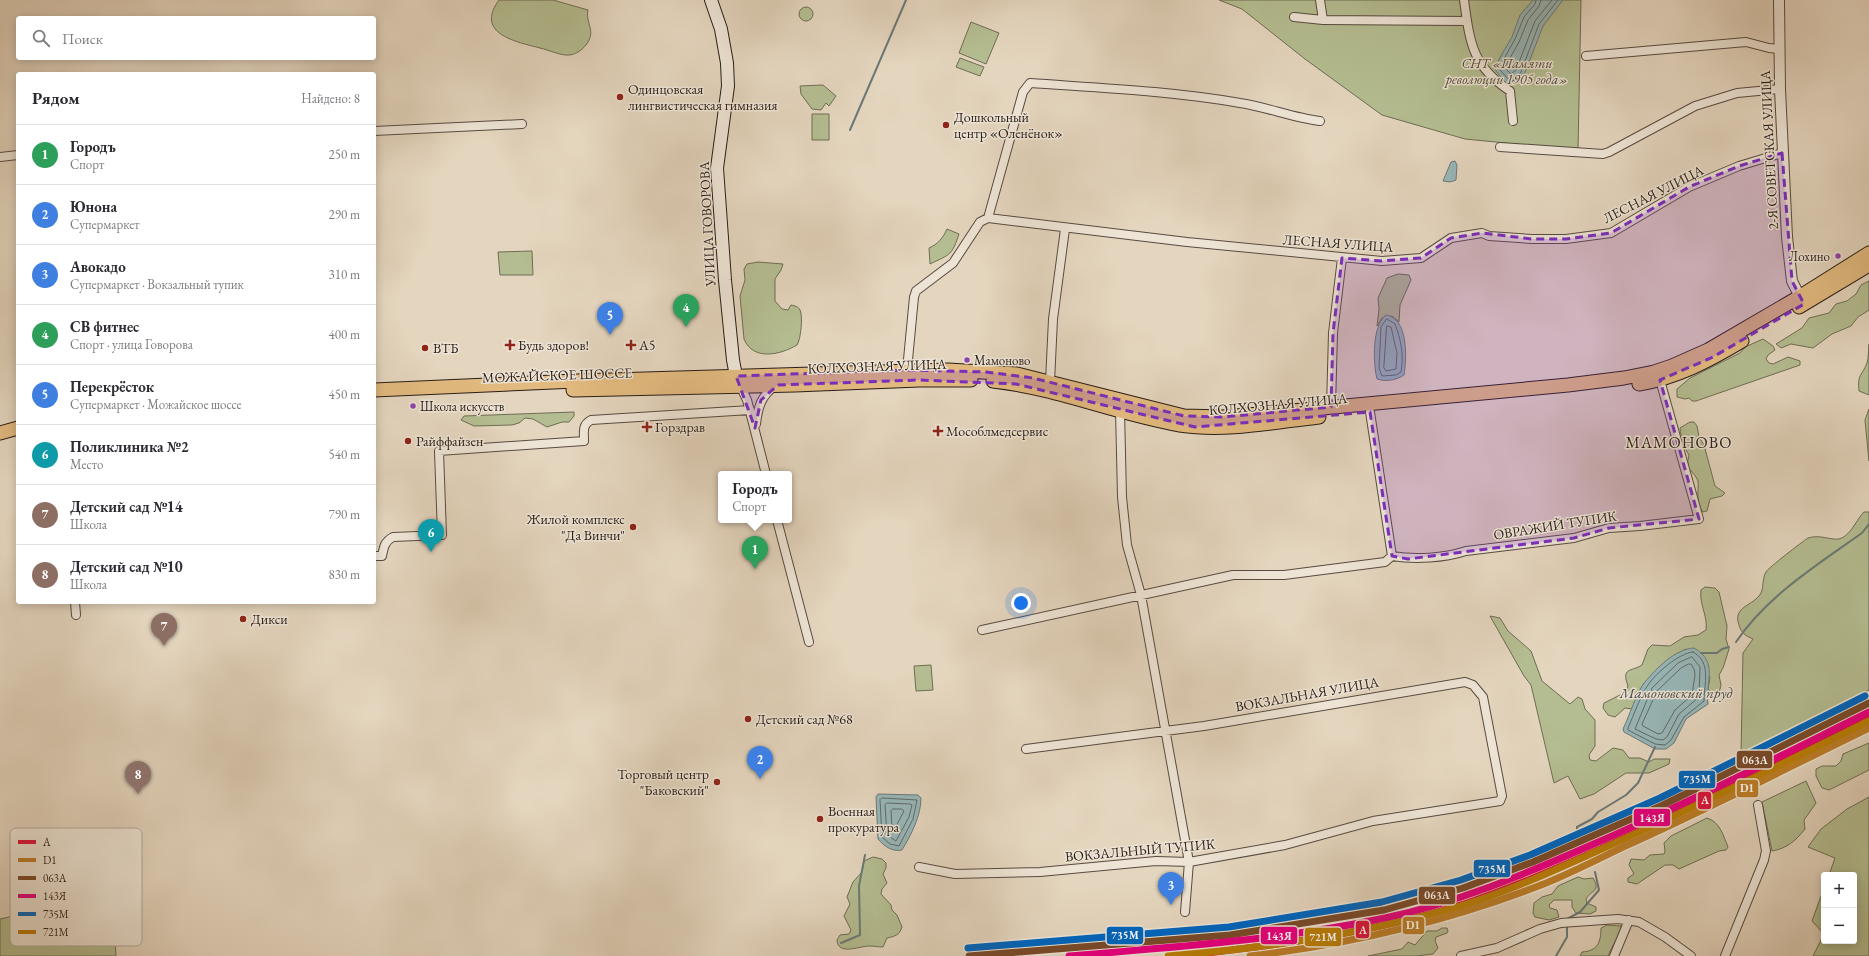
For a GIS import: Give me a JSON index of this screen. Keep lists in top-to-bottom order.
{
  "streets": {
    "main road": ["УЛИЦА ГОВОРОВА", "КОЛХОЗНАЯ УЛИЦА", "МОЖАЙСКОЕ ШОССЕ"],
    "street": [
      "2-Я СОВЕТСКАЯ УЛИЦА",
      "ЛЕСНАЯ УЛИЦА",
      "ОВРАЖИЙ ТУПИК",
      "ВОКЗАЛЬНАЯ УЛИЦА",
      "ВОКЗАЛЬНЫЙ ТУПИК"
    ]
  },
  "crossings": [
    ["2-Я СОВЕТСКАЯ УЛИЦА", "ЛЕСНАЯ УЛИЦА"],
    ["2-Я СОВЕТСКАЯ УЛИЦА", "КОЛХОЗНАЯ УЛИЦА"],
    ["УЛИЦА ГОВОРОВА", "КОЛХОЗНАЯ УЛИЦА"],
    ["УЛИЦА ГОВОРОВА", "МОЖАЙСКОЕ ШОССЕ"],
    ["КОЛХОЗНАЯ УЛИЦА", "МОЖАЙСКОЕ ШОССЕ"],
    ["КОЛХОЗНАЯ УЛИЦА", "ОВРАЖИЙ ТУПИК"],
    ["ВОКЗАЛЬНАЯ УЛИЦА", "ВОКЗАЛЬНЫЙ ТУПИК"]
  ],
  "districts": ["МАМОНОВО"],
  "water": ["Мамоновский пруд"],
  "parks": ["СНТ «Памяти революции 1905 года»"],
  "places": {
    "other": [
      "Одинцовская лингвистическая гимназия",
      "Дошкольный центр «Оленёнок»",
      "Лохино",
      "ВТБ",
      "Мамоново",
      "Школа искусств",
      "Райффайзен",
      "Жилой комплекс \"Да Винчи\"",
      "Дикси",
      "Детский сад №68",
      "Торговый центр \"Баковский\"",
      "Военная прокуратура"
    ],
    "health": [
      "Будь здоров!",
      "А5",
      "Горздрав",
      "Мособлмедсервис"
    ]
  },
  "lines": [
    "transit line 735М",
    "transit line 063А",
    "transit line 143Я",
    "transit line A",
    "transit line 721М",
    "transit line D1"
  ],
  "legend": [
    "A",
    "D1",
    "063А",
    "143Я",
    "735М",
    "721М"
  ],
  "page": {
    "search": "Поиск",
    "heading": ["Рядом", "Найдено: 8"],
    "list": [
      {
        "mark": "1",
        "name": "Городъ",
        "note": "Спорт",
        "value": "250 m"
      },
      {
        "mark": "2",
        "name": "Юнона",
        "note": "Супермаркет",
        "value": "290 m"
      },
      {
        "mark": "3",
        "name": "Авокадо",
        "note": "Супермаркет · Вокзальный тупик",
        "value": "310 m"
      },
      {
        "mark": "4",
        "name": "СВ фитнес",
        "note": "Спорт · улица Говорова",
        "value": "400 m"
      },
      {
        "mark": "5",
        "name": "Перекрёсток",
        "note": "Супермаркет · Можайское шоссе",
        "value": "450 m"
      },
      {
        "mark": "6",
        "name": "Поликлиника №2",
        "note": "Место",
        "value": "540 m"
      },
      {
        "mark": "7",
        "name": "Детский сад №14",
        "note": "Школа",
        "value": "790 m"
      },
      {
        "mark": "8",
        "name": "Детский сад №10",
        "note": "Школа",
        "value": "830 m"
      }
    ],
    "pins": [
      "4",
      "5",
      "6",
      "1",
      "7",
      "2",
      "8",
      "3"
    ],
    "popup": ["Городъ", "Спорт"],
    "map_buttons": ["+", "−"]
  }
}
